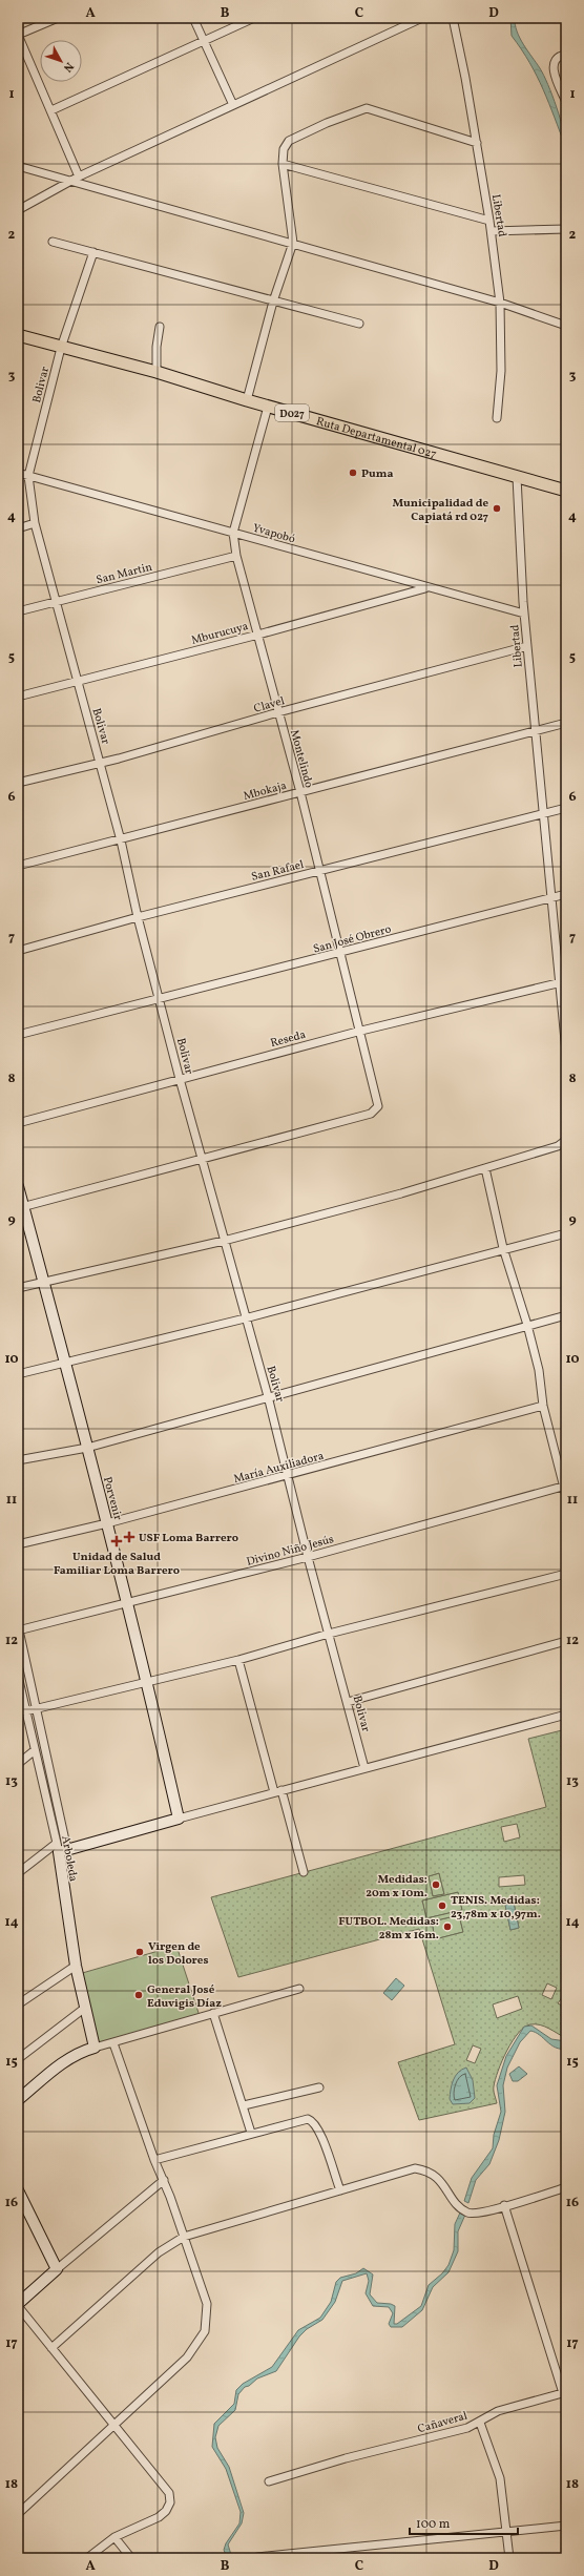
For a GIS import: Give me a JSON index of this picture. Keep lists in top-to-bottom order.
{
  "streets": {
    "main road": ["D027", "Ruta Departamental 027"],
    "street": [
      "Libertad",
      "Bolivar",
      "Yvapobó",
      "San Martin",
      "Mburucuya",
      "Clavel",
      "Montelindo",
      "Mbokaja",
      "San Rafael",
      "San José Obrero",
      "Reseda",
      "María Auxiliadora",
      "Porvenir",
      "Divino Niño Jesús",
      "Arboleda",
      "Cañaveral"
    ]
  },
  "crossings": [
    ["Libertad", "Ruta Departamental 027"],
    ["Libertad", "Yvapobó"],
    ["Libertad", "Clavel"],
    ["Libertad", "Mbokaja"],
    ["Libertad", "San Rafael"],
    ["Libertad", "San José Obrero"],
    ["Libertad", "Reseda"],
    ["Bolivar", "Ruta Departamental 027"],
    ["Bolivar", "Yvapobó"],
    ["Bolivar", "San Martin"],
    ["Bolivar", "Mburucuya"],
    ["Bolivar", "Clavel"],
    ["Bolivar", "Montelindo"],
    ["Bolivar", "Mbokaja"],
    ["Bolivar", "San Rafael"],
    ["Bolivar", "San José Obrero"],
    ["Bolivar", "Reseda"],
    ["Bolivar", "María Auxiliadora"],
    ["Bolivar", "Divino Niño Jesús"],
    ["Ruta Departamental 027", "Montelindo"],
    ["Yvapobó", "Mburucuya"],
    ["Yvapobó", "Montelindo"],
    ["San Martin", "Montelindo"],
    ["Mburucuya", "Montelindo"],
    ["Clavel", "Montelindo"],
    ["Montelindo", "Mbokaja"],
    ["Montelindo", "San Rafael"],
    ["Montelindo", "San José Obrero"],
    ["Montelindo", "Reseda"],
    ["María Auxiliadora", "Porvenir"],
    ["Porvenir", "Divino Niño Jesús"],
    ["Divino Niño Jesús", "Arboleda"]
  ],
  "places": {
    "other": [
      "Puma",
      "Municipalidad de Capiatá rd 027",
      "Medidas: 20m x 10m.",
      "TENIS. Medidas: 23,78m x 10,97m.",
      "FUTBOL. Medidas: 28m x 16m.",
      "Virgen de los Dolores",
      "General José Eduvigis Díaz"
    ],
    "health": ["USF Loma Barrero", "Unidad de Salud Familiar Loma Barrero"]
  },
  "scale_bar": "100 m",
  "north": "bottom right",
  "grid": {
    "columns": [
      "A",
      "B",
      "C",
      "D"
    ],
    "rows": [
      "1",
      "2",
      "3",
      "4",
      "5",
      "6",
      "7",
      "8",
      "9",
      "10",
      "11",
      "12",
      "13",
      "14",
      "15",
      "16",
      "17",
      "18"
    ]
  }
}
